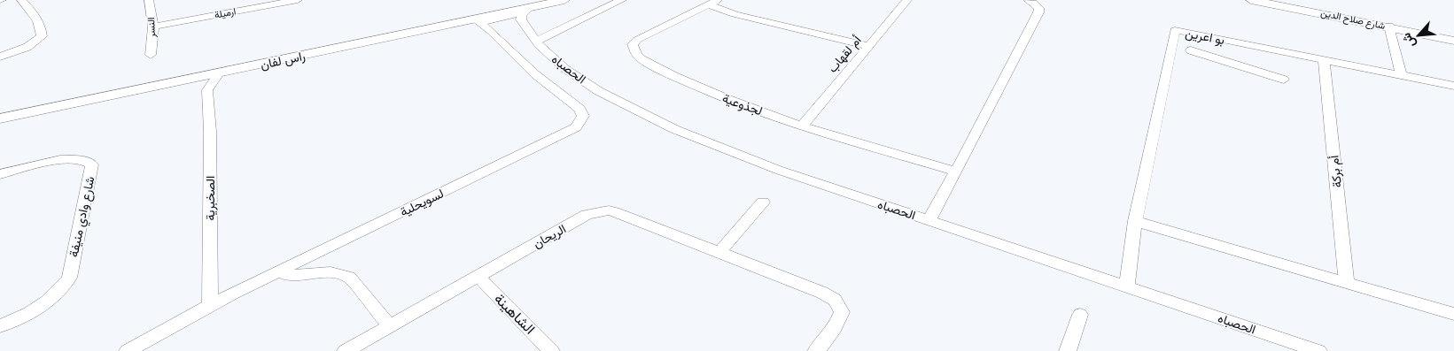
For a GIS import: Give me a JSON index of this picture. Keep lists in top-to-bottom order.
{
  "streets": {
    "street": [
      "ارميلة",
      "شارع صلاح الدين",
      "النسر",
      "بو اعرين",
      "أم لقهاب",
      "راس لفان",
      "الحصباه",
      "لجذوعية",
      "أم بركة",
      "الصخبرية",
      "لسويحلية",
      "شارع وادي منيفة",
      "الريحان",
      "الشاهينة"
    ]
  },
  "crossings": [
    ["ارميلة", "النسر"],
    ["بو اعرين", "الحصباه"],
    ["بو اعرين", "أم بركة"],
    ["أم لقهاب", "لجذوعية"],
    ["راس لفان", "الحصباه"],
    ["راس لفان", "لسويحلية"],
    ["الصخبرية", "لسويحلية"],
    ["الريحان", "الشاهينة"]
  ],
  "north": "bottom left"
}
